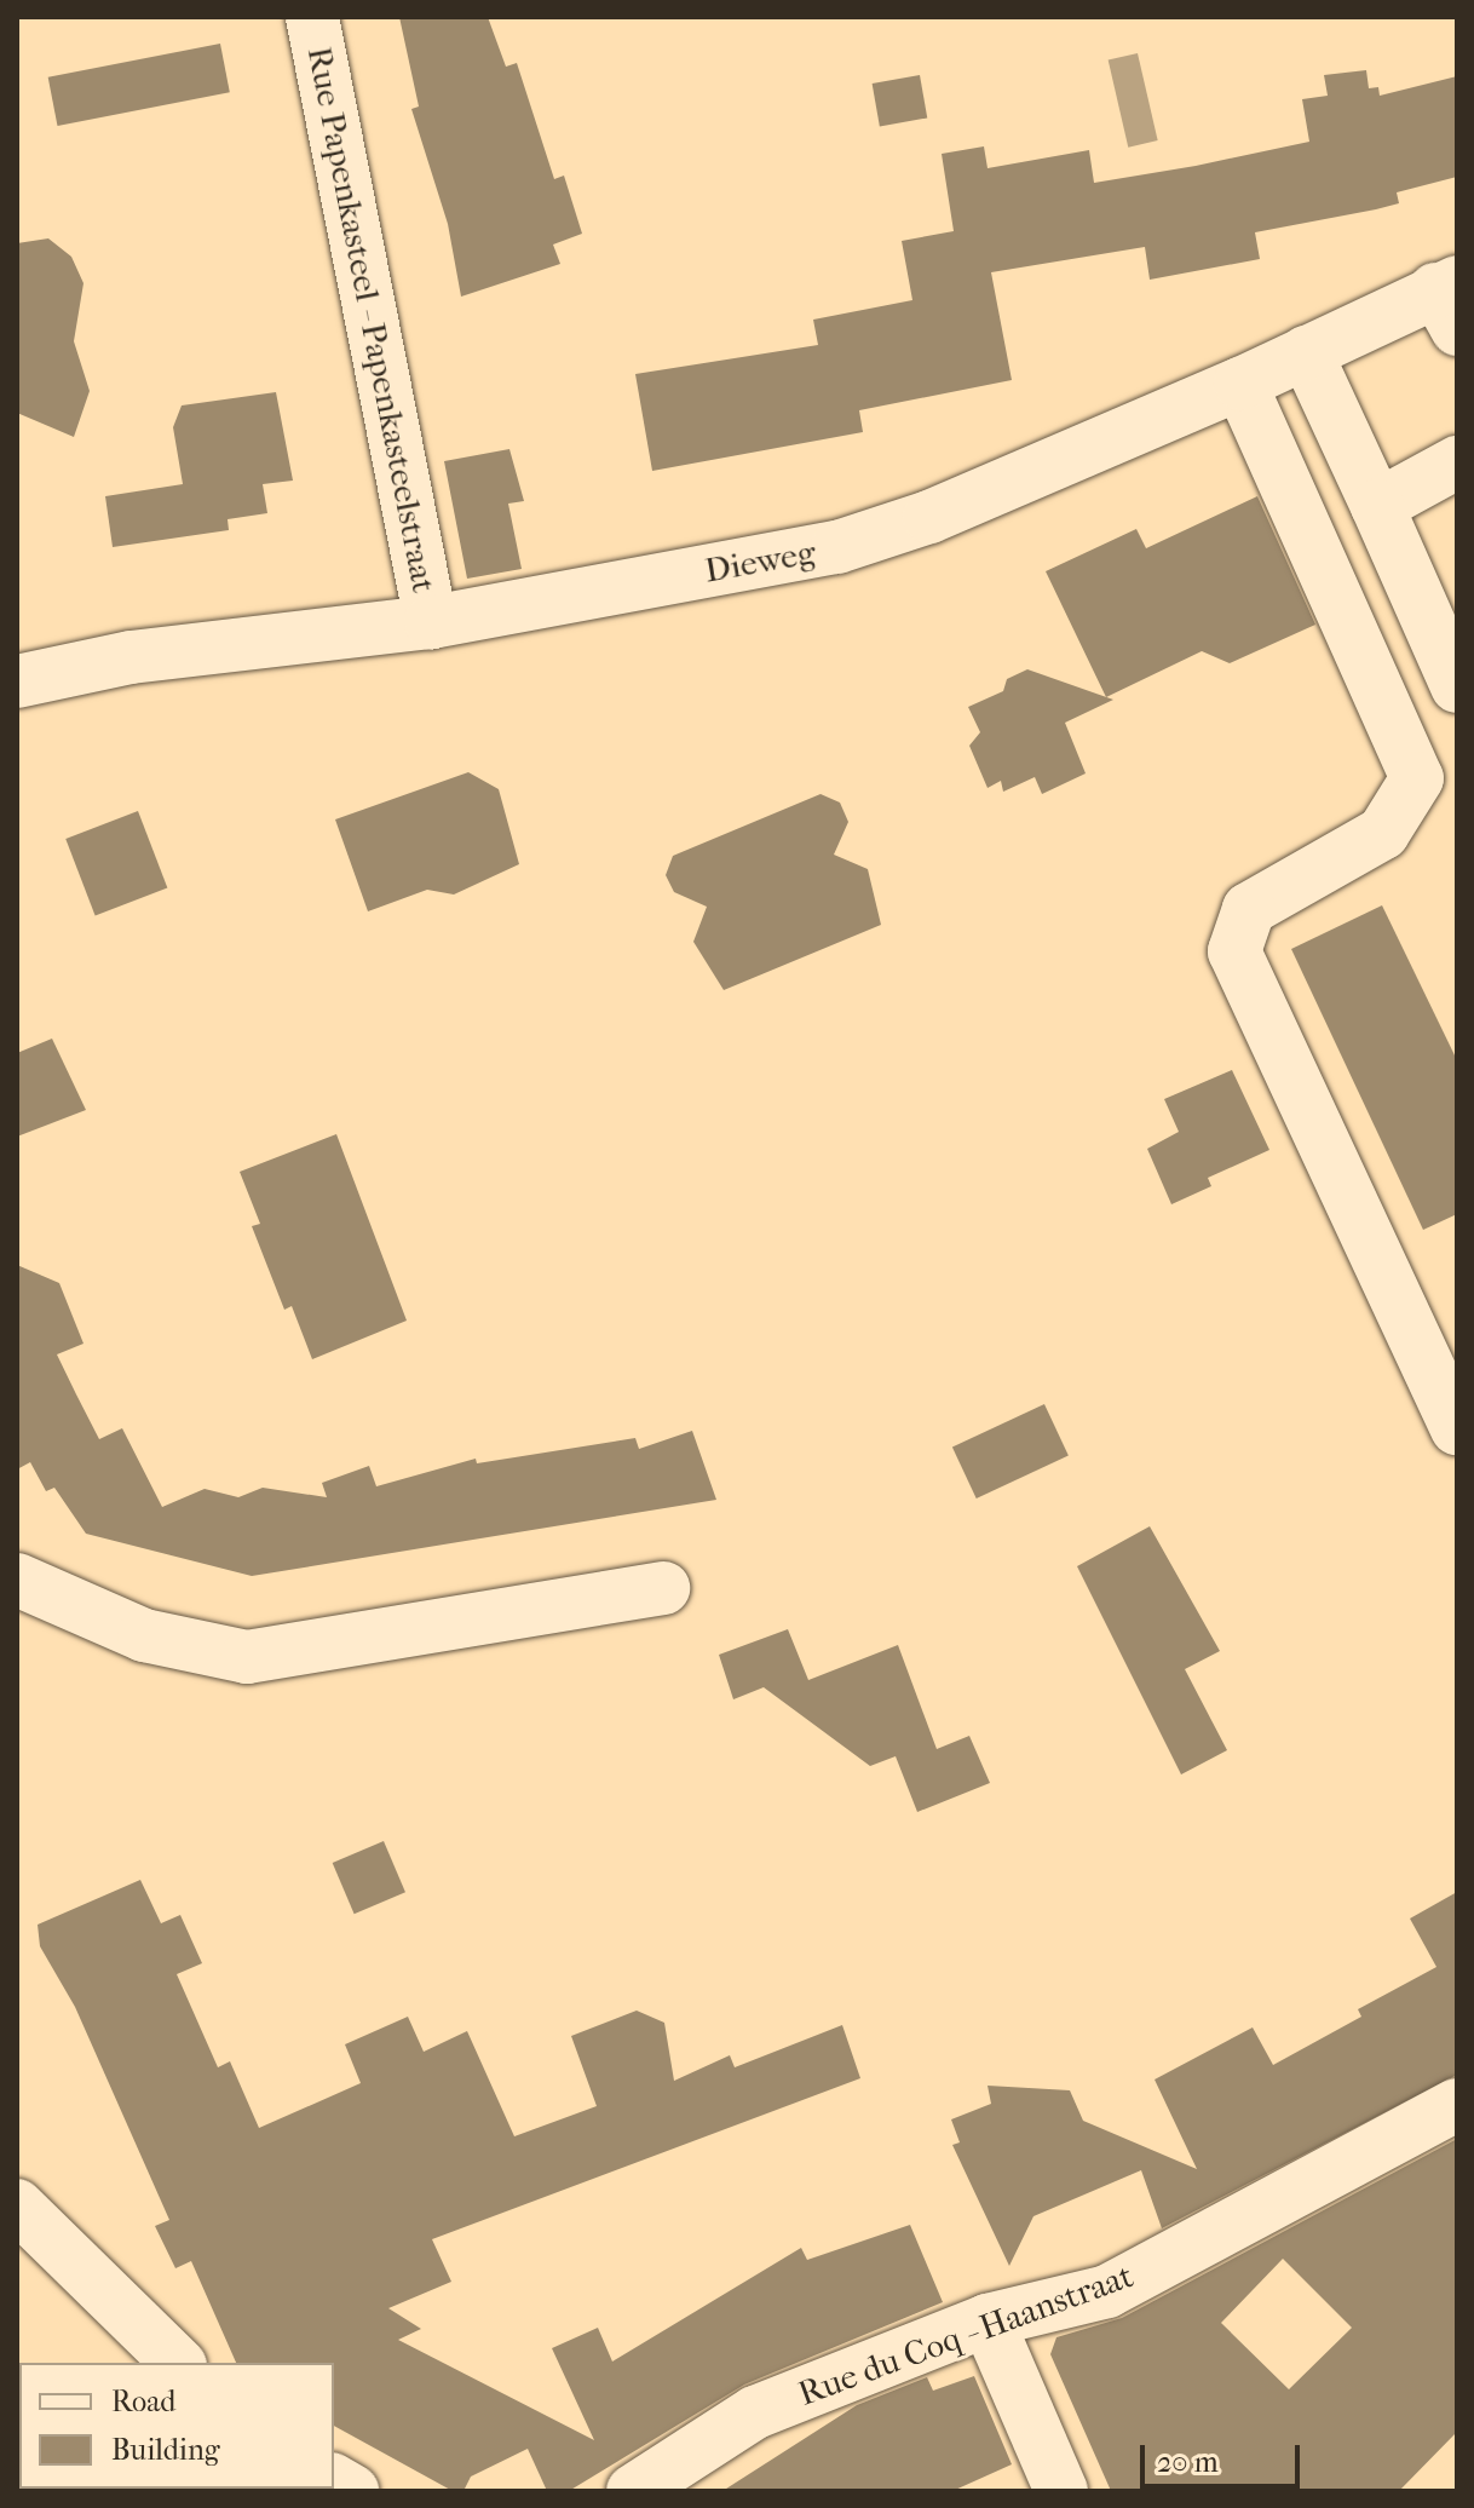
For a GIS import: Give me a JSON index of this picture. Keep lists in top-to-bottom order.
{
  "streets": {
    "street": ["Rue Papenkasteel - Papenkasteelstraat", "Dieweg", "Rue du Coq - Haanstraat"]
  },
  "crossings": [
    ["Rue Papenkasteel - Papenkasteelstraat", "Dieweg"]
  ],
  "legend": ["Road", "Building"],
  "scale_bar": "20 m"
}
